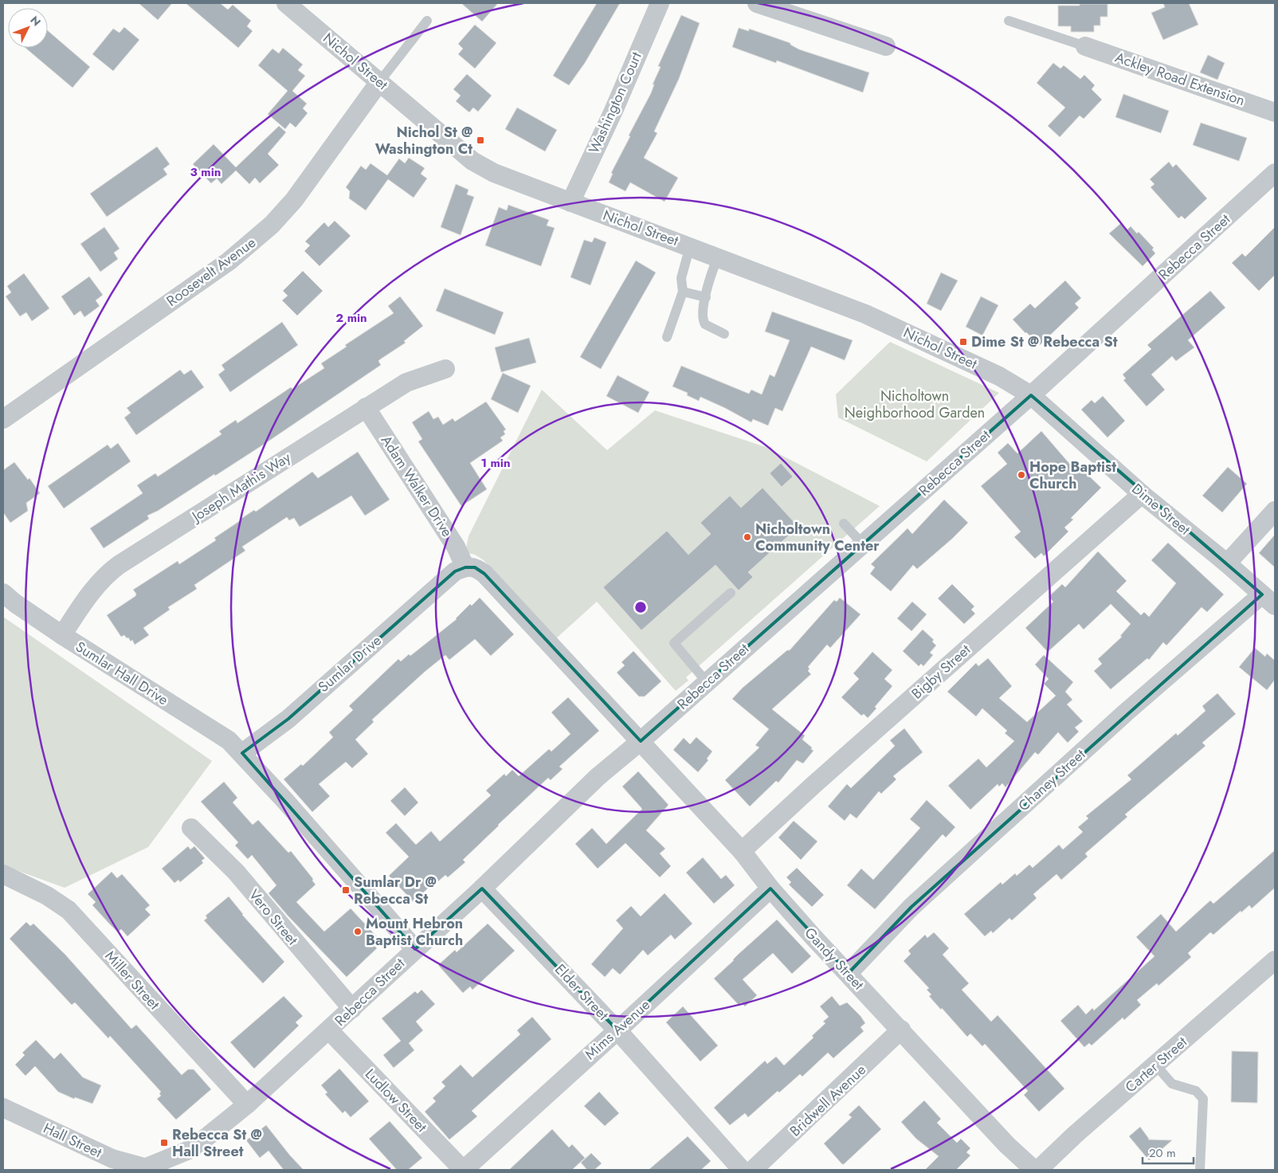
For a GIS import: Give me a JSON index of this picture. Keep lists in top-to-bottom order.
{
  "streets": {
    "street": [
      "Nichol Street",
      "Ackley Road Extension",
      "Washington Court",
      "Rebecca Street",
      "Roosevelt Avenue",
      "Adam Walker Drive",
      "Joseph Mathis Way",
      "Dime Street",
      "Sumlar Drive",
      "Bigby Street",
      "Sumlar Hall Drive",
      "Chaney Street",
      "Vero Street",
      "Gandy Street",
      "Miller Street",
      "Elder Street",
      "Mims Avenue",
      "Carter Street",
      "Ludlow Street",
      "Bridwell Avenue",
      "Hall Street"
    ]
  },
  "crossings": [
    ["Nichol Street", "Washington Court"],
    ["Nichol Street", "Rebecca Street"],
    ["Nichol Street", "Roosevelt Avenue"],
    ["Nichol Street", "Dime Street"],
    ["Rebecca Street", "Dime Street"],
    ["Rebecca Street", "Vero Street"],
    ["Rebecca Street", "Gandy Street"],
    ["Rebecca Street", "Miller Street"],
    ["Rebecca Street", "Elder Street"],
    ["Rebecca Street", "Ludlow Street"],
    ["Rebecca Street", "Hall Street"],
    ["Adam Walker Drive", "Joseph Mathis Way"],
    ["Adam Walker Drive", "Sumlar Drive"],
    ["Joseph Mathis Way", "Sumlar Hall Drive"],
    ["Dime Street", "Bigby Street"],
    ["Dime Street", "Chaney Street"],
    ["Sumlar Drive", "Sumlar Hall Drive"],
    ["Bigby Street", "Gandy Street"],
    ["Chaney Street", "Gandy Street"],
    ["Gandy Street", "Mims Avenue"],
    ["Gandy Street", "Bridwell Avenue"],
    ["Elder Street", "Mims Avenue"],
    ["Mims Avenue", "Ludlow Street"]
  ],
  "parks": ["Nicholtown Neighborhood Garden"],
  "places": {
    "transit": [
      "Nichol St @ Washington Ct",
      "Dime St @ Rebecca St",
      "Sumlar Dr @ Rebecca St",
      "Rebecca St @ Hall Street"
    ],
    "other": ["Hope Baptist Church", "Nicholtown Community Center", "Mount Hebron Baptist Church"]
  },
  "scale_bar": "20 m",
  "north": "top right",
  "rings": ["3 min", "2 min", "1 min"]
}
